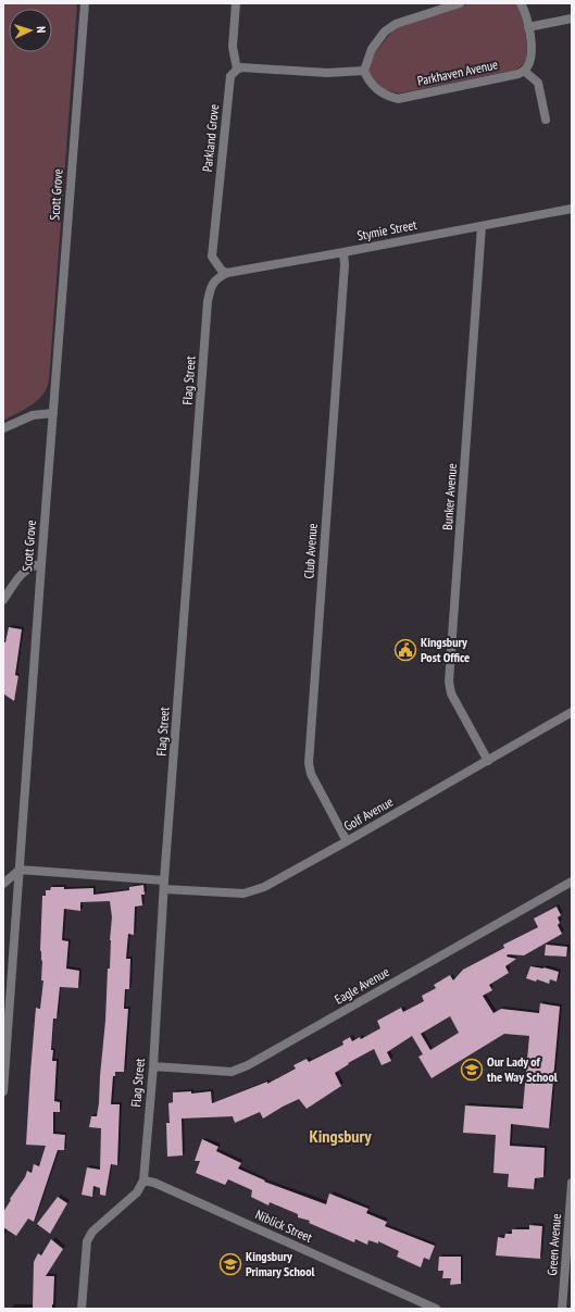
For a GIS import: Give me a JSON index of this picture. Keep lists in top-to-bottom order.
{
  "streets": {
    "street": [
      "Parkhaven Avenue",
      "Parkland Grove",
      "Scott Grove",
      "Stymie Street",
      "Flag Street",
      "Bunker Avenue",
      "Club Avenue",
      "Golf Avenue",
      "Eagle Avenue",
      "Niblick Street",
      "Green Avenue"
    ]
  },
  "crossings": [
    ["Parkland Grove", "Stymie Street"],
    ["Scott Grove", "Golf Avenue"],
    ["Stymie Street", "Flag Street"],
    ["Stymie Street", "Bunker Avenue"],
    ["Stymie Street", "Club Avenue"],
    ["Flag Street", "Golf Avenue"],
    ["Flag Street", "Eagle Avenue"],
    ["Flag Street", "Niblick Street"],
    ["Bunker Avenue", "Golf Avenue"],
    ["Club Avenue", "Golf Avenue"]
  ],
  "districts": ["Kingsbury"],
  "places": {
    "public building": ["Kingsbury Post Office"],
    "school or university": ["Our Lady of the Way School", "Kingsbury Primary School"]
  },
  "north": "right"
}
